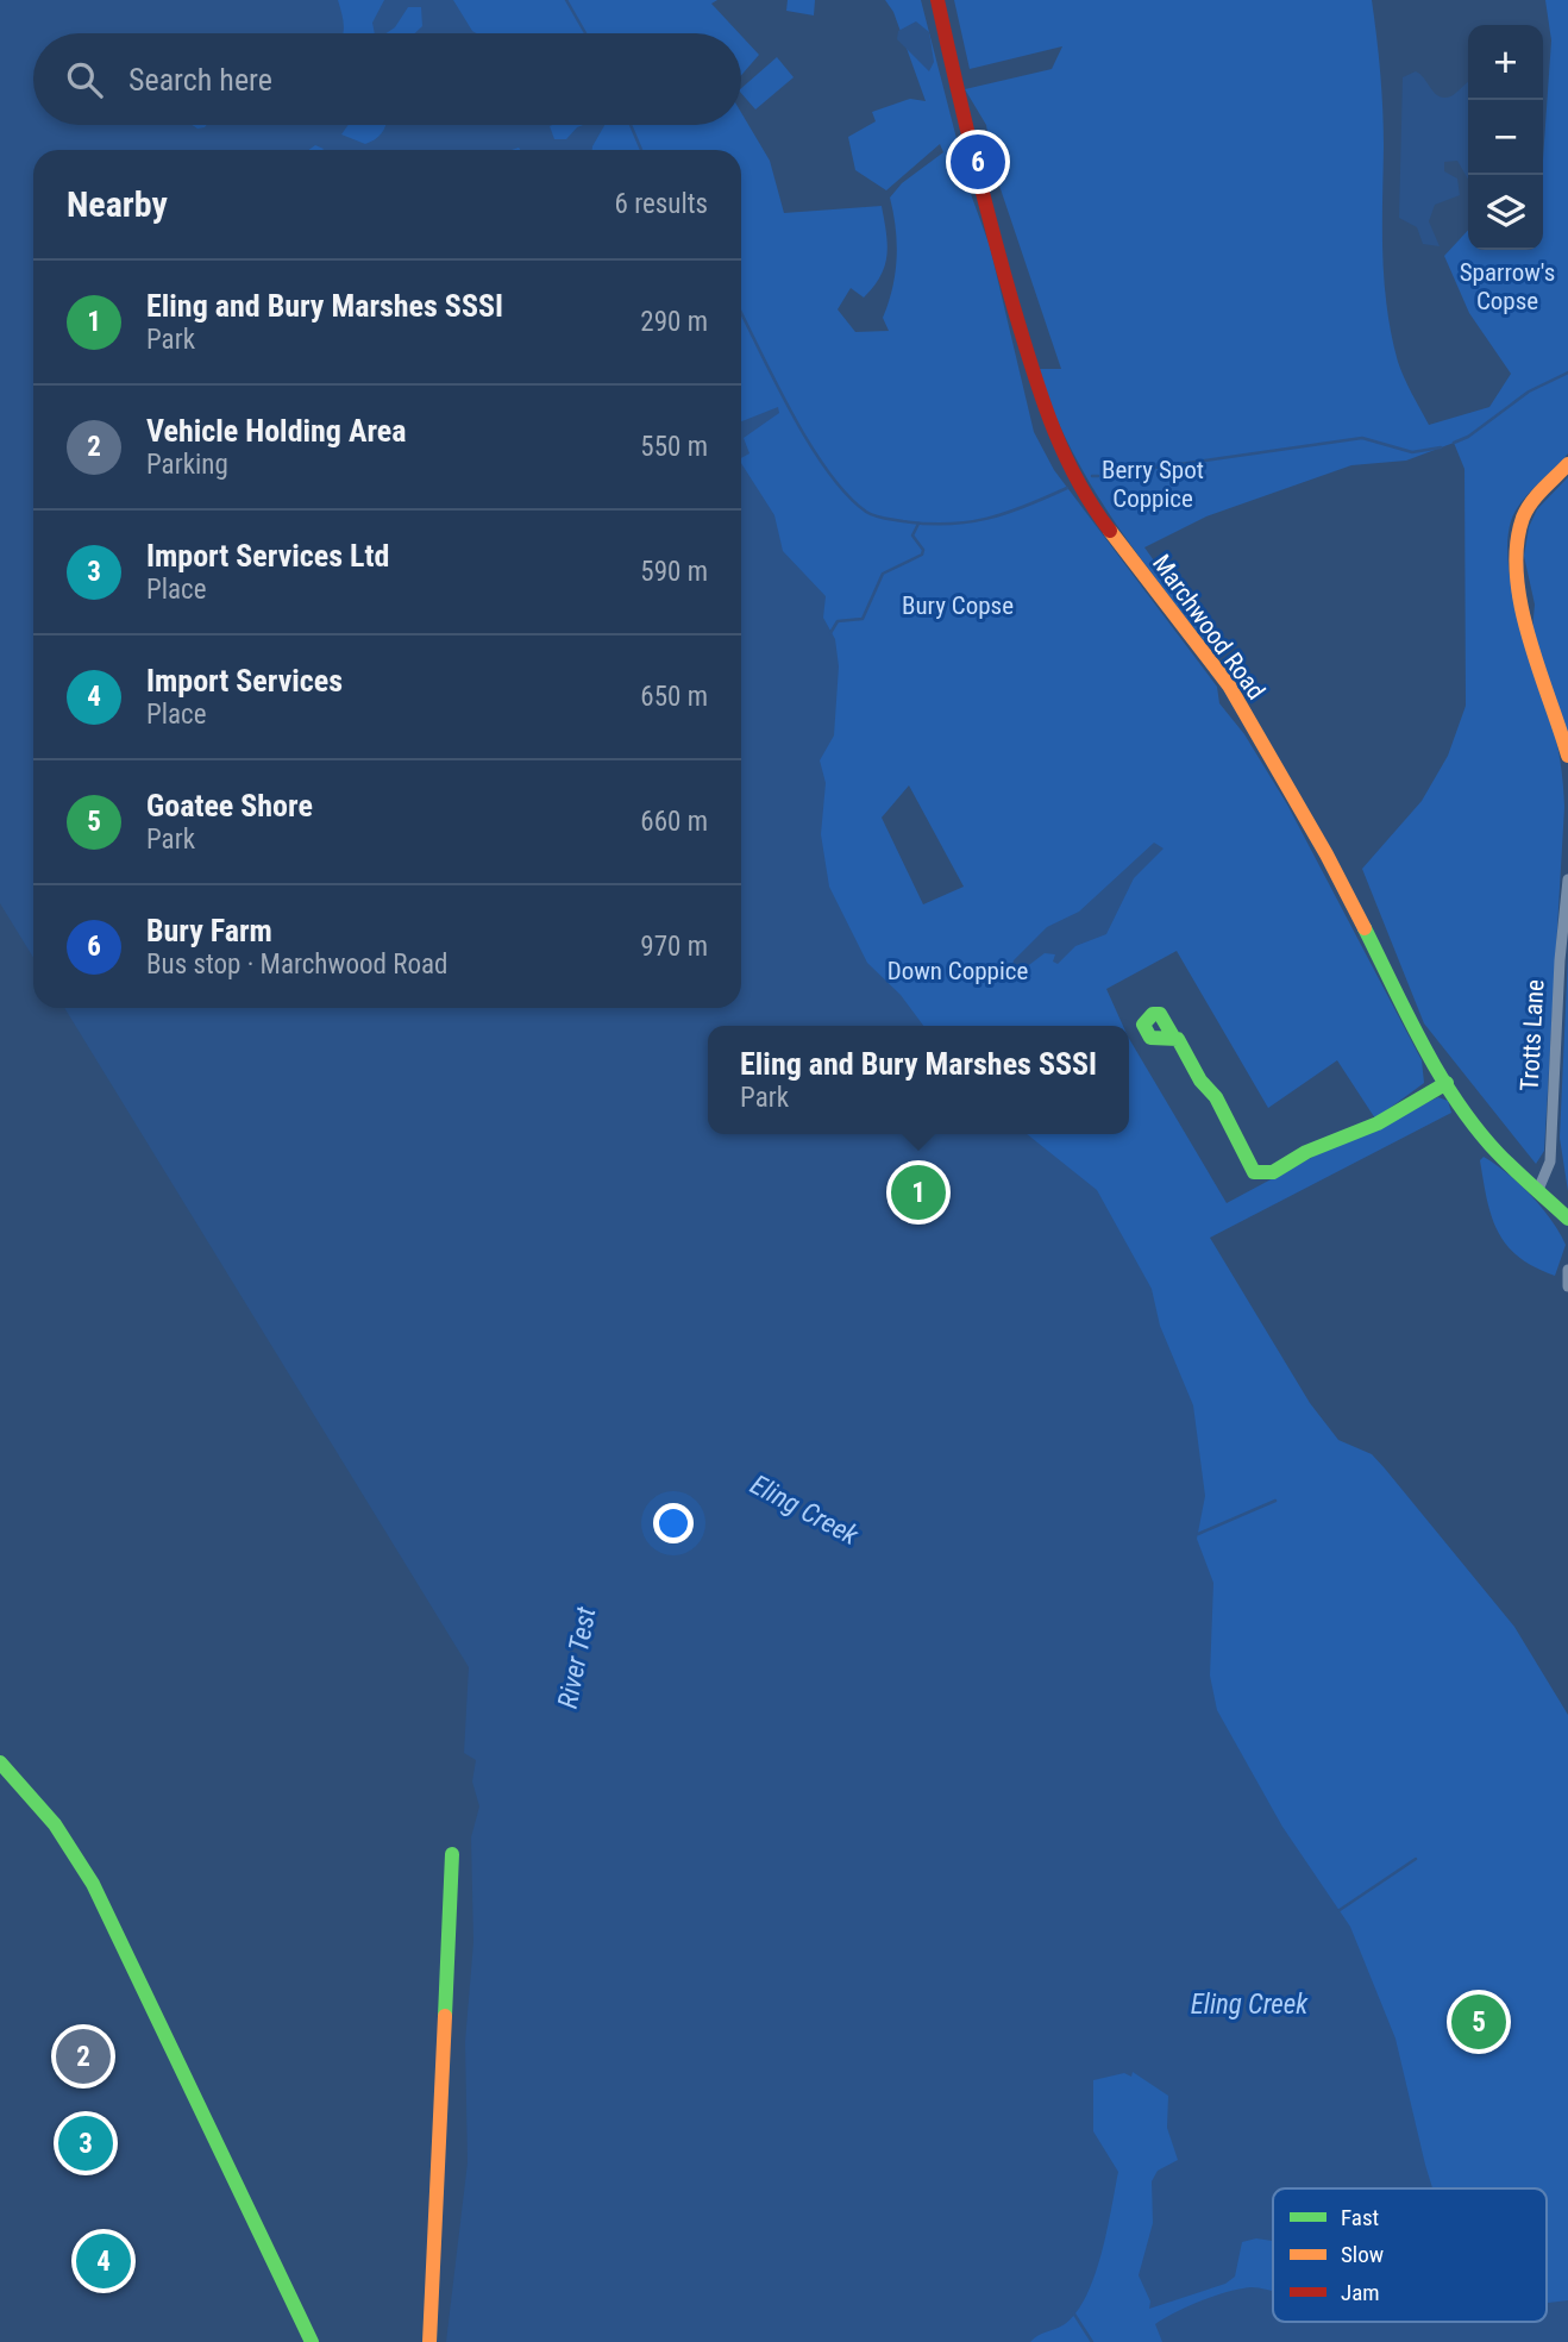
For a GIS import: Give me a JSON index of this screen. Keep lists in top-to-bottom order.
{
  "streets": {
    "street": ["Marchwood Road", "Trotts Lane"]
  },
  "crossings": [
    ["Marchwood Road", "Trotts Lane"]
  ],
  "water": ["Eling Creek", "River Test"],
  "parks": [
    "Sparrow's Copse",
    "Berry Spot Coppice",
    "Bury Copse",
    "Down Coppice"
  ],
  "legend": ["Fast", "Slow", "Jam"],
  "page": {
    "map_buttons": ["+", "−"],
    "search": "Search here",
    "pins": [
      "6",
      "1",
      "5",
      "2",
      "3",
      "4"
    ],
    "heading": ["Nearby", "6 results"],
    "list": [
      {
        "mark": "1",
        "name": "Eling and Bury Marshes SSSI",
        "note": "Park",
        "value": "290 m"
      },
      {
        "mark": "2",
        "name": "Vehicle Holding Area",
        "note": "Parking",
        "value": "550 m"
      },
      {
        "mark": "3",
        "name": "Import Services Ltd",
        "note": "Place",
        "value": "590 m"
      },
      {
        "mark": "4",
        "name": "Import Services",
        "note": "Place",
        "value": "650 m"
      },
      {
        "mark": "5",
        "name": "Goatee Shore",
        "note": "Park",
        "value": "660 m"
      },
      {
        "mark": "6",
        "name": "Bury Farm",
        "note": "Bus stop · Marchwood Road",
        "value": "970 m"
      }
    ],
    "popup": ["Eling and Bury Marshes SSSI", "Park"]
  }
}
